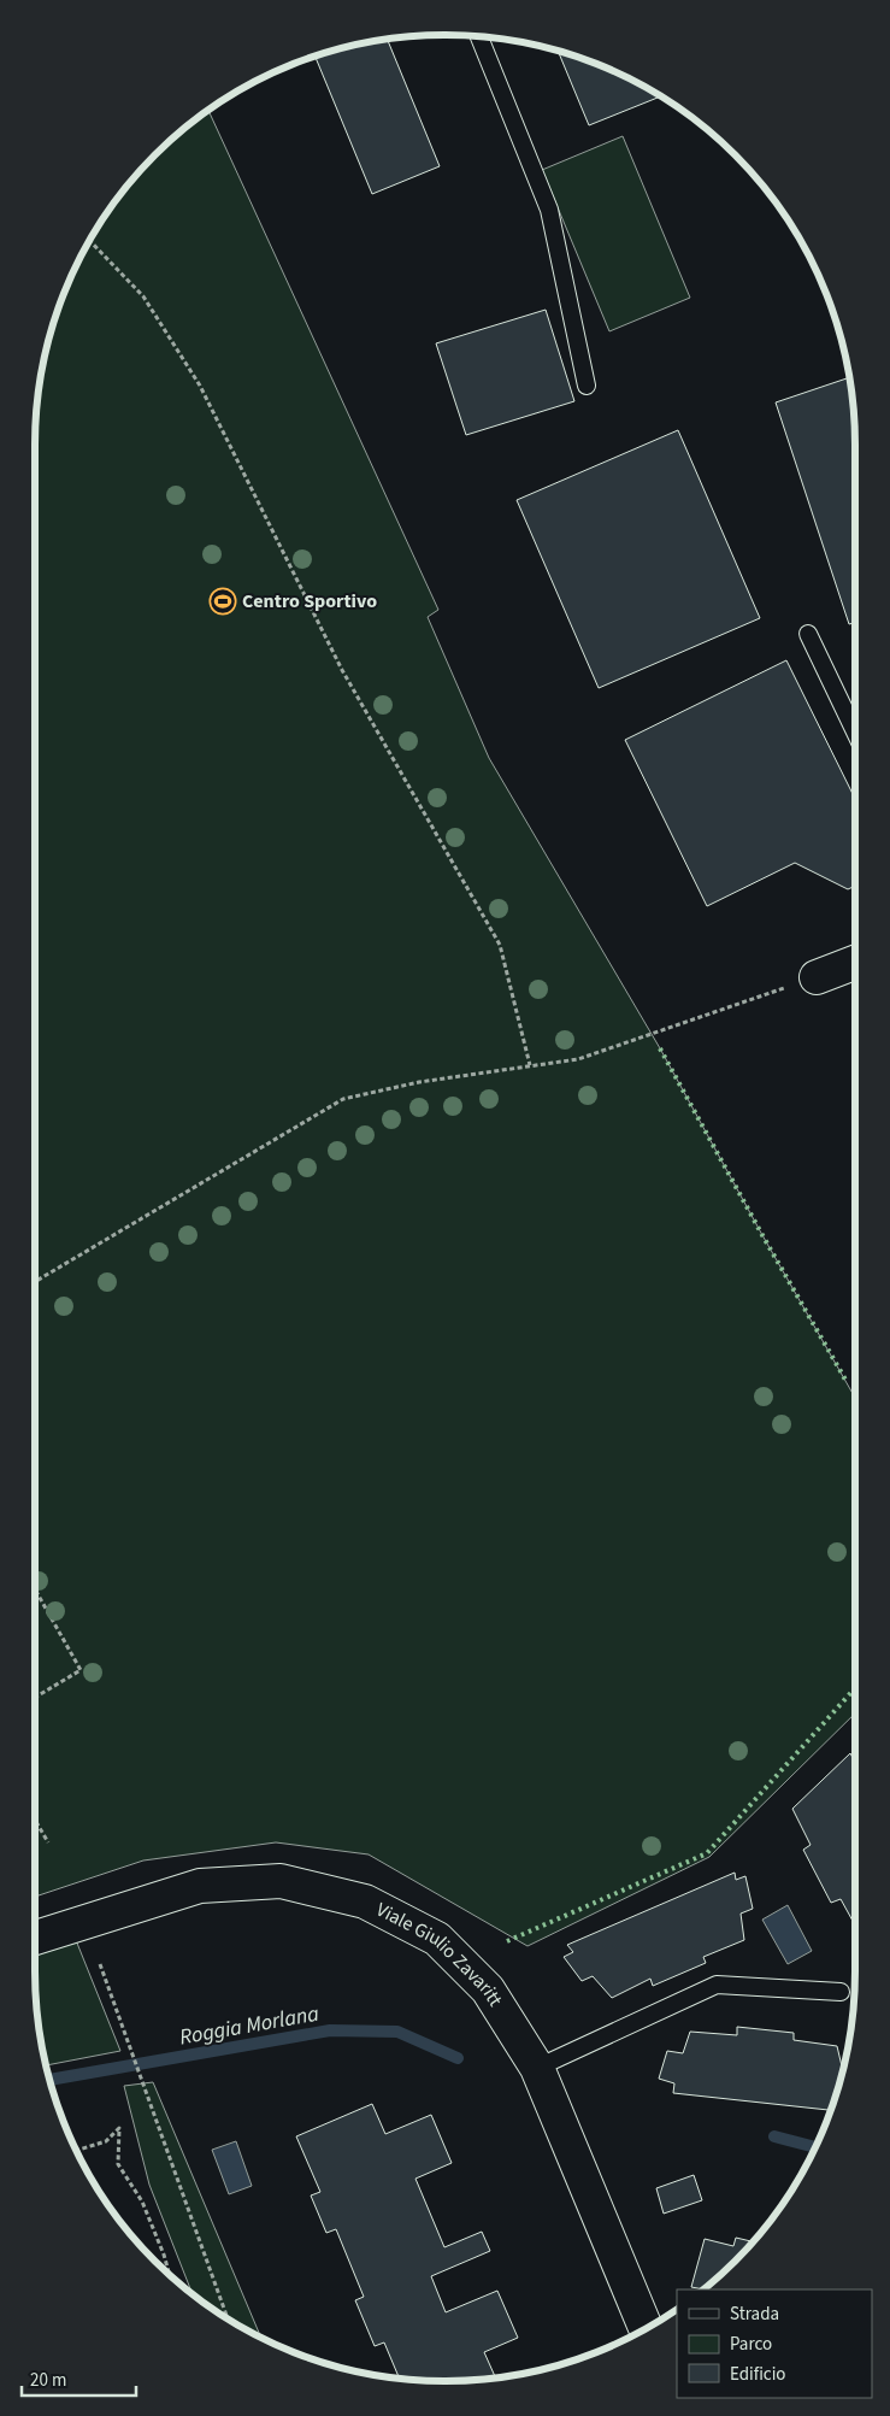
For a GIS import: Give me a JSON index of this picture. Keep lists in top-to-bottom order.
{
  "streets": {
    "street": ["Viale Giulio Zavaritt"]
  },
  "water": ["Roggia Morlana"],
  "places": {
    "sports": ["Centro Sportivo"]
  },
  "legend": ["Strada", "Parco", "Edificio"],
  "scale_bar": "20 m"
}
